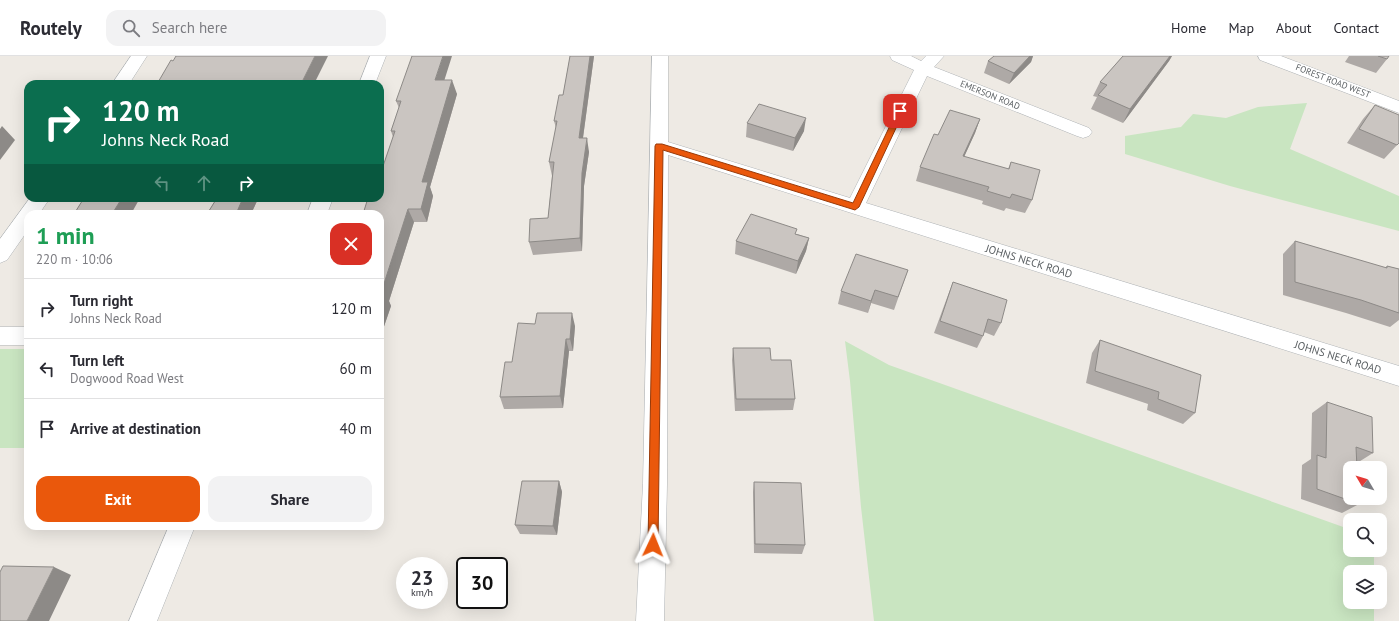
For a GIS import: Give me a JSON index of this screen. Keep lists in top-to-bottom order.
{
  "streets": {
    "street": ["FOREST ROAD WEST", "EMERSON ROAD", "JOHNS NECK ROAD"]
  },
  "north": "top left",
  "page": {
    "header": "Routely",
    "search": "Search here",
    "nav": [
      "Home",
      "Map",
      "About",
      "Contact"
    ],
    "turn": ["120 m", "Johns Neck Road"],
    "heading": ["1 min", "220 m · 10:06"],
    "list": [
      {
        "name": "Turn right",
        "note": "Johns Neck Road",
        "value": "120 m"
      },
      {
        "name": "Turn left",
        "note": "Dogwood Road West",
        "value": "60 m"
      },
      {
        "name": "Arrive at destination",
        "value": "40 m"
      }
    ],
    "buttons": ["Exit", "Share"],
    "speed": "23 km/h",
    "limit": "30"
  }
}
